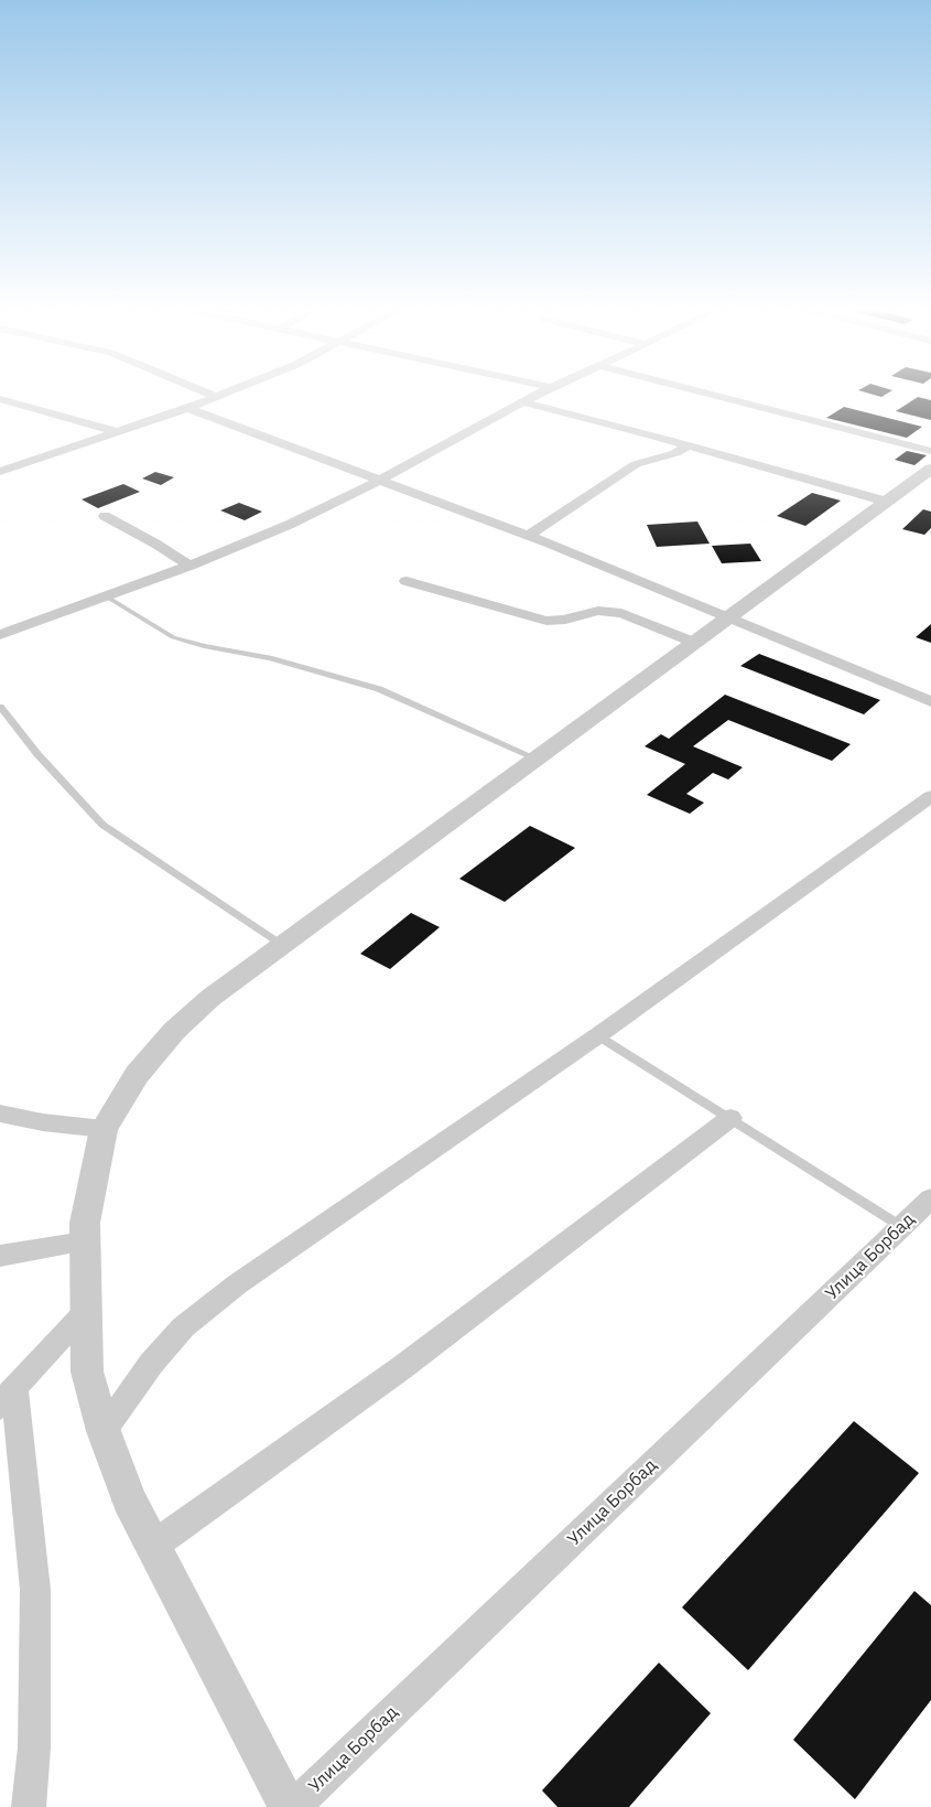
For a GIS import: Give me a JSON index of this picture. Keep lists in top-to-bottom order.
{
  "streets": {
    "street": ["Улица Борбад"]
  }
}
